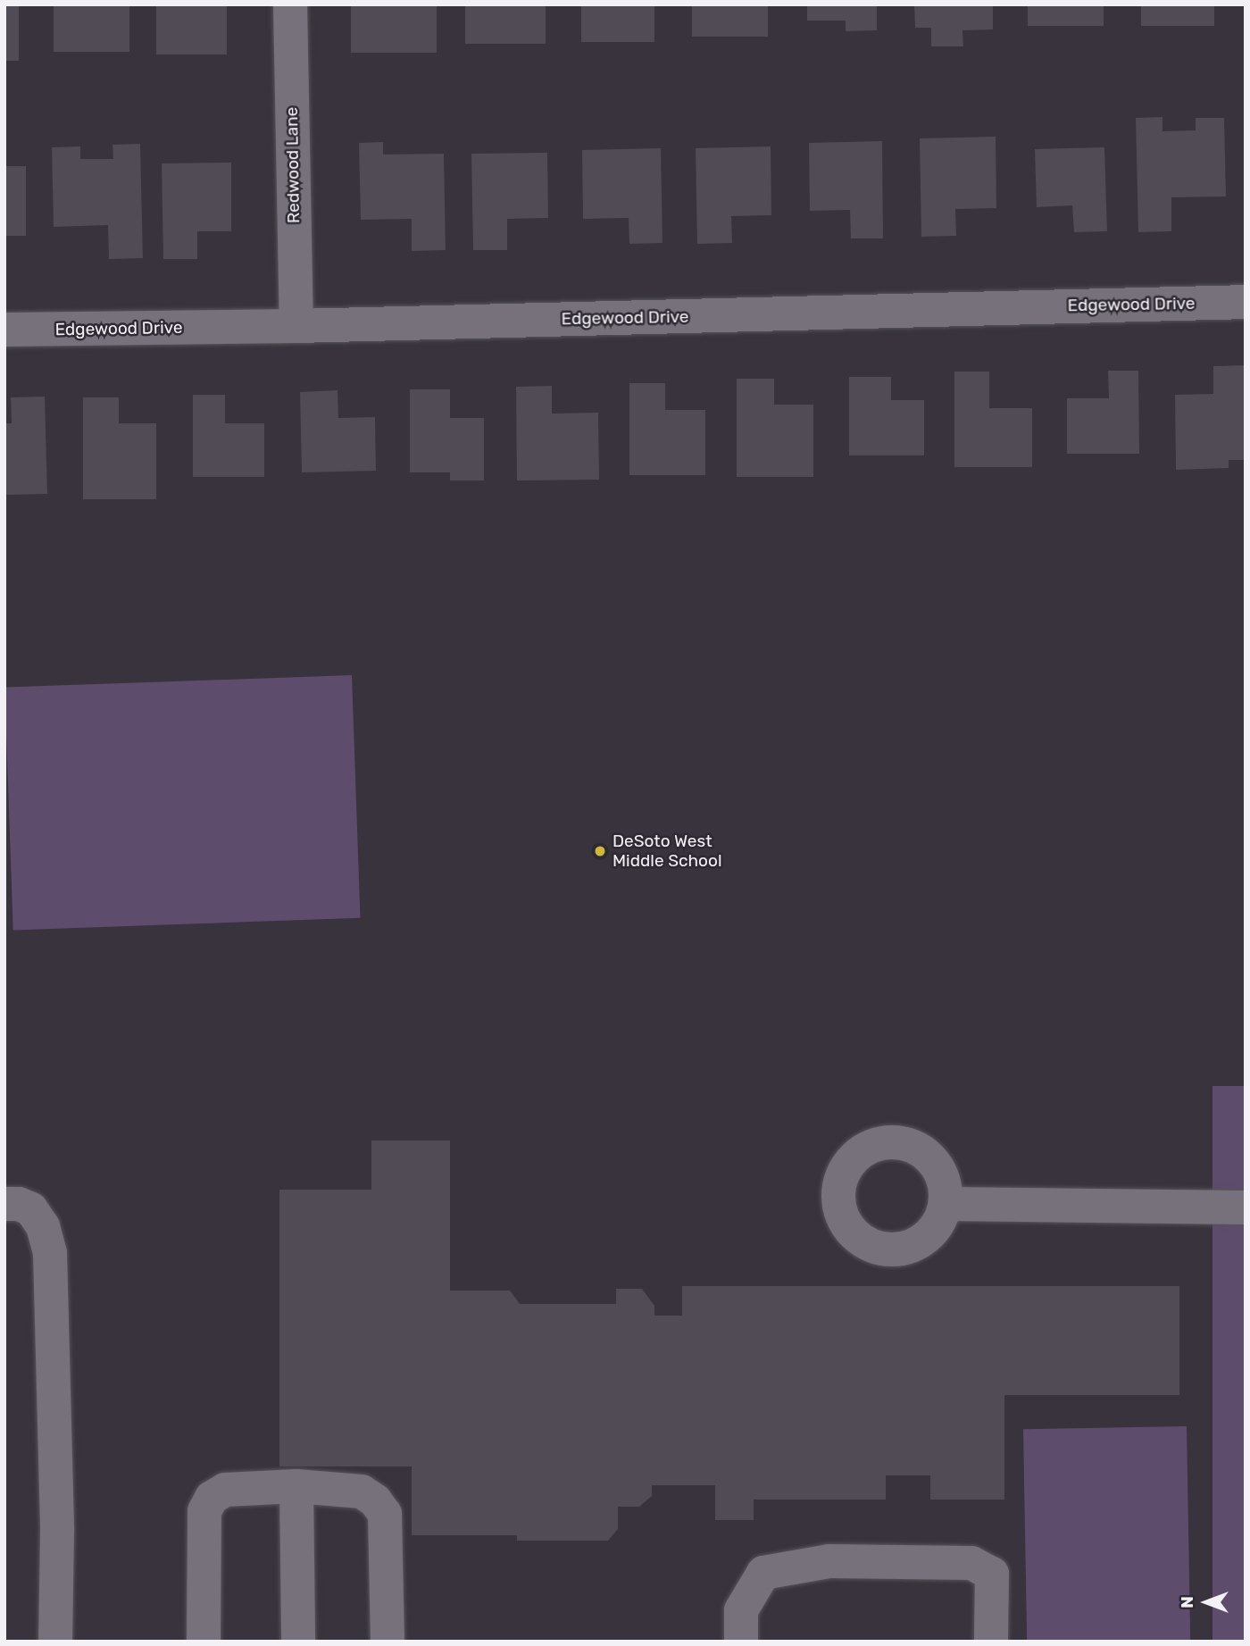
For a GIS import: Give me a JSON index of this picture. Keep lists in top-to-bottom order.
{
  "streets": {
    "street": ["Redwood Lane", "Edgewood Drive"]
  },
  "crossings": [
    ["Redwood Lane", "Edgewood Drive"]
  ],
  "places": ["DeSoto West Middle School"],
  "north": "left"
}
